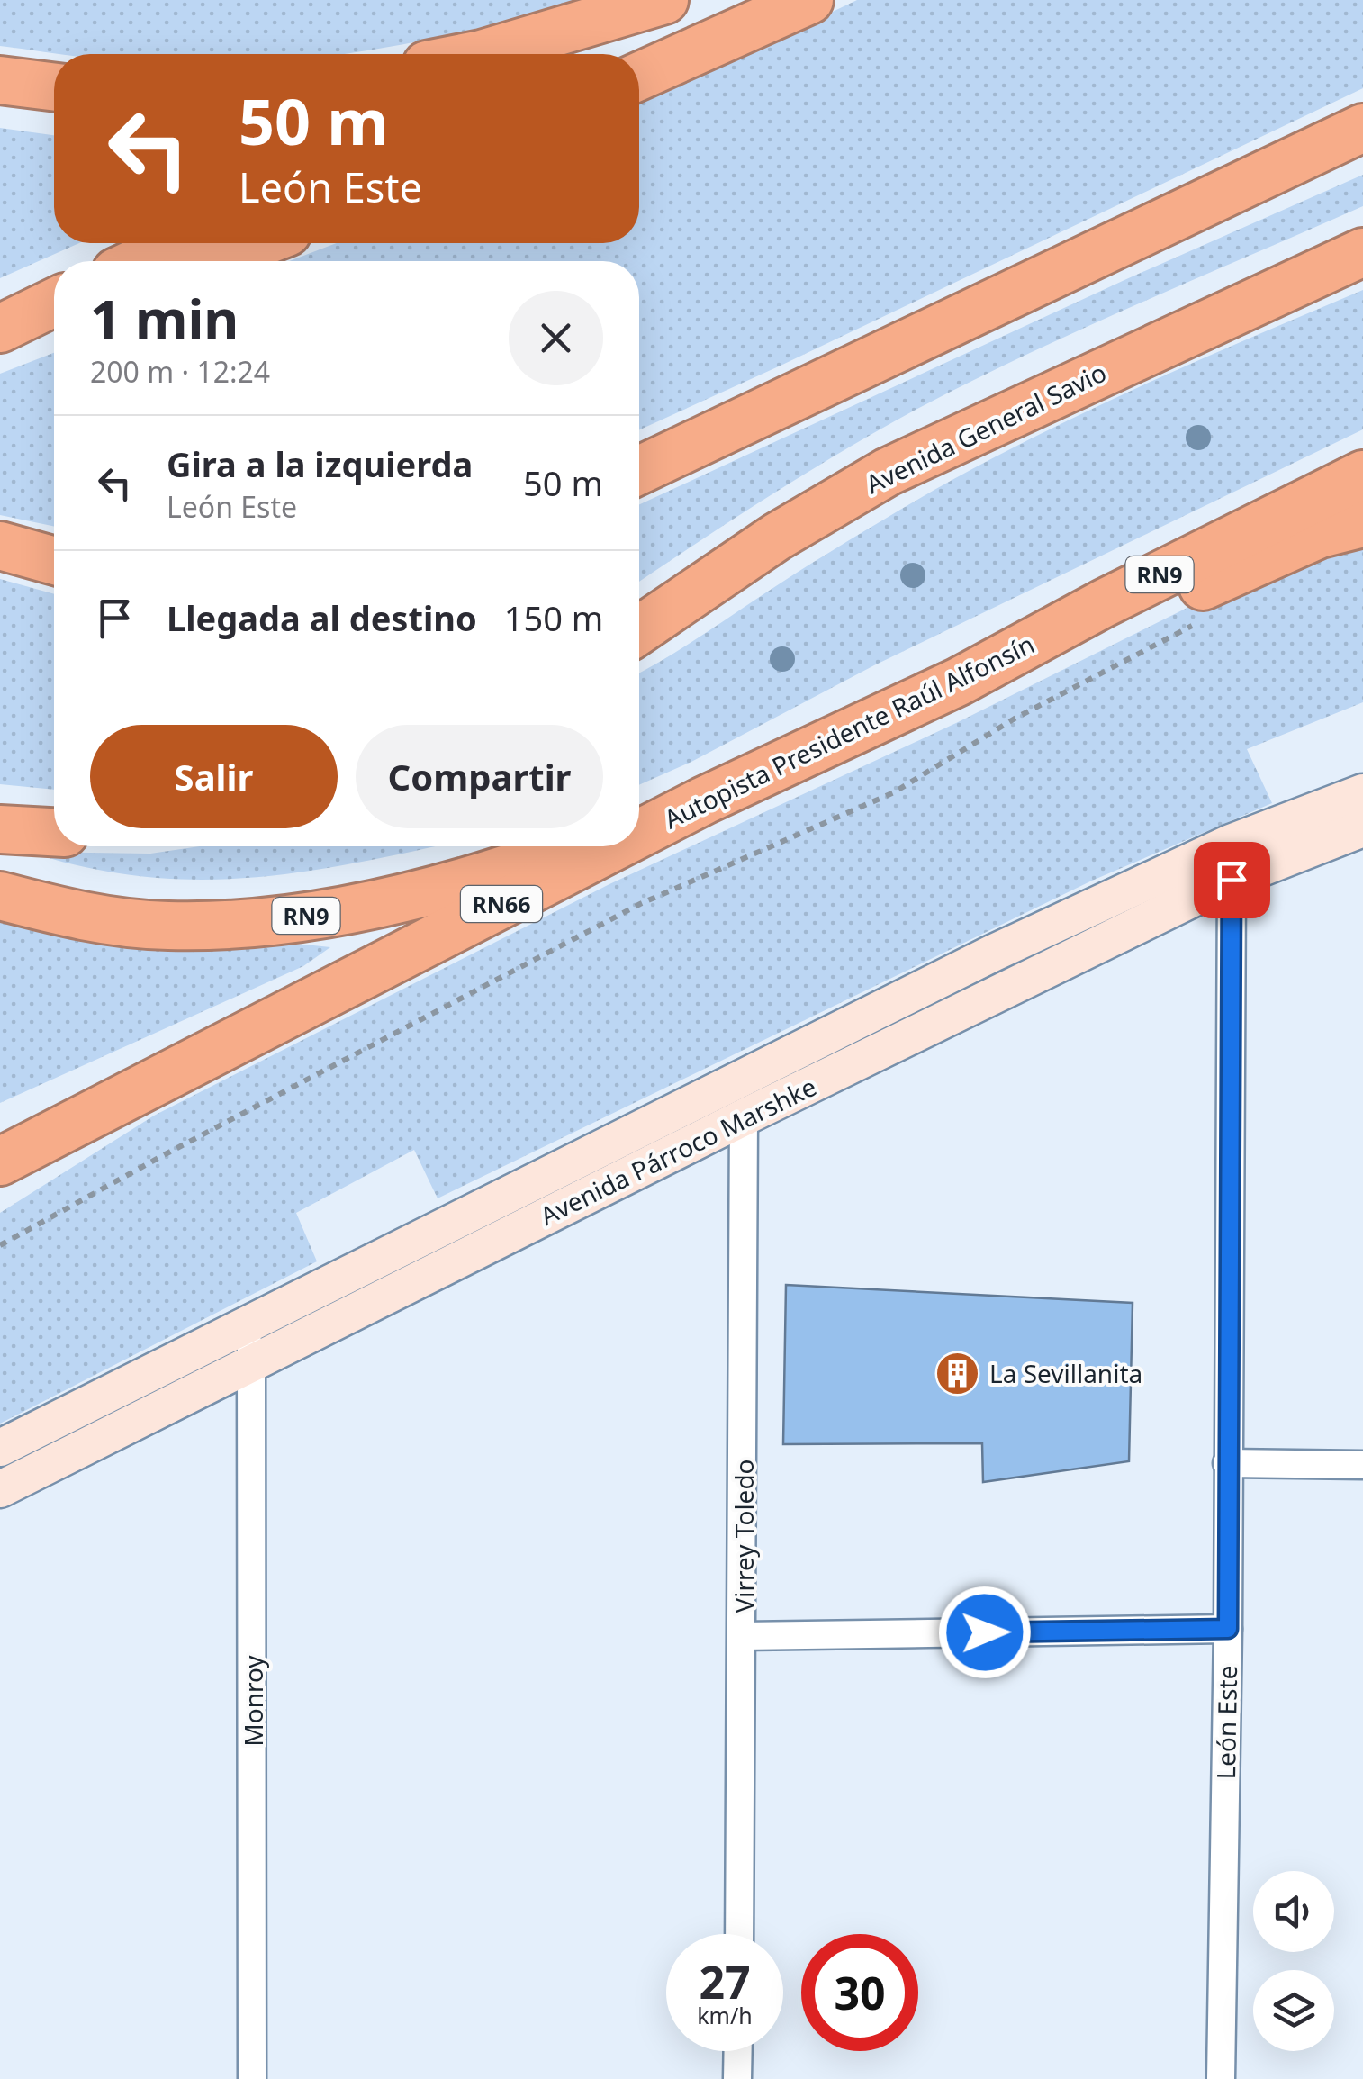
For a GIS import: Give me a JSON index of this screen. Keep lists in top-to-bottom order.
{
  "streets": {
    "highway": [
      "Avenida General Savio",
      "RN9",
      "Autopista Presidente Raúl Alfonsín",
      "RN66"
    ],
    "main road": ["Avenida Párroco Marshke"],
    "street": ["Virrey Toledo", "Monroy", "León Este"]
  },
  "crossings": [
    ["RN9", "Autopista Presidente Raúl Alfonsín"],
    ["Avenida Párroco Marshke", "Virrey Toledo"],
    ["Avenida Párroco Marshke", "Monroy"],
    ["Avenida Párroco Marshke", "León Este"]
  ],
  "places": {
    "building": ["La Sevillanita"]
  },
  "page": {
    "turn": ["50 m", "León Este"],
    "heading": ["1 min", "200 m · 12:24"],
    "list": [
      {
        "name": "Gira a la izquierda",
        "note": "León Este",
        "value": "50 m"
      },
      {
        "name": "Llegada al destino",
        "value": "150 m"
      }
    ],
    "buttons": ["Salir", "Compartir"],
    "speed": "27 km/h",
    "limit": "30"
  }
}
